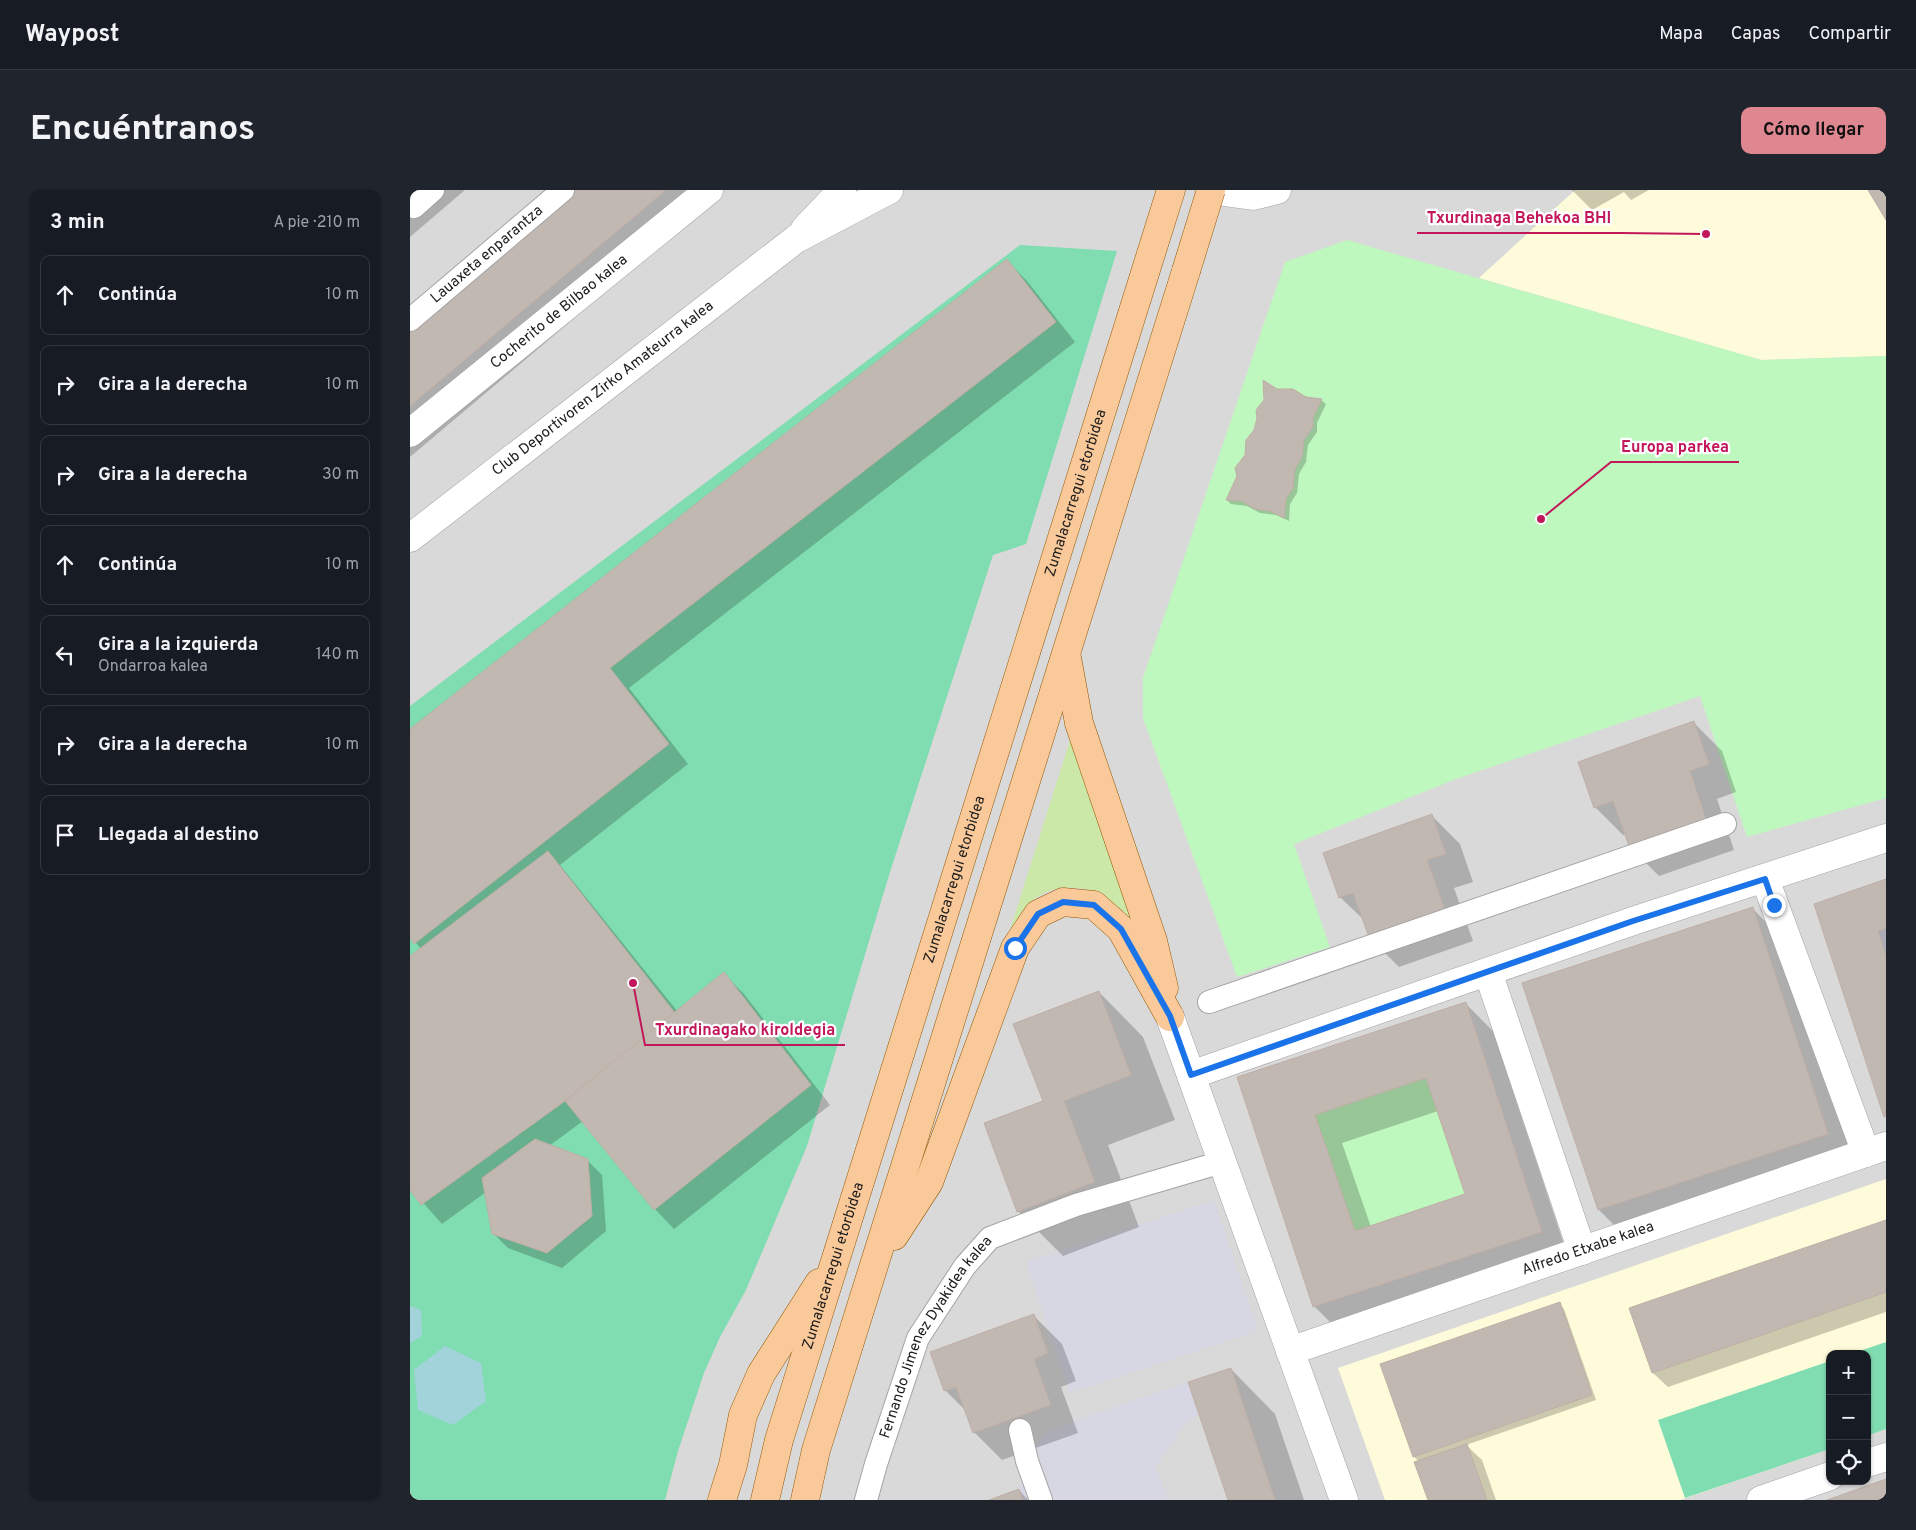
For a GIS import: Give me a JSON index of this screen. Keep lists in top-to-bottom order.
{
  "streets": {
    "main road": ["Zumalacarregui etorbidea"],
    "street": [
      "Lauaxeta enparantza",
      "Cocherito de Bilbao kalea",
      "Club Deportivoren Zirko Amateurra kalea",
      "Alfredo Etxabe kalea",
      "Fernando Jimenez Dyakidea kalea"
    ]
  },
  "places": ["Txurdinaga Behekoa BHI", "Europa parkea", "Txurdinagako kiroldegia"],
  "page": {
    "header": "Waypost",
    "nav": ["Mapa", "Capas", "Compartir"],
    "buttons": "Cómo llegar",
    "title": "Encuéntranos",
    "heading": ["3 min", "A pie · 210 m"],
    "list": [
      ["Continúa", "10 m"],
      ["Gira a la derecha", "10 m"],
      ["Gira a la derecha", "30 m"],
      ["Continúa", "10 m"],
      ["Gira a la izquierda", "Ondarroa kalea", "140 m"],
      ["Gira a la derecha", "10 m"],
      "Llegada al destino"
    ],
    "map_buttons": ["+", "−"]
  }
}
